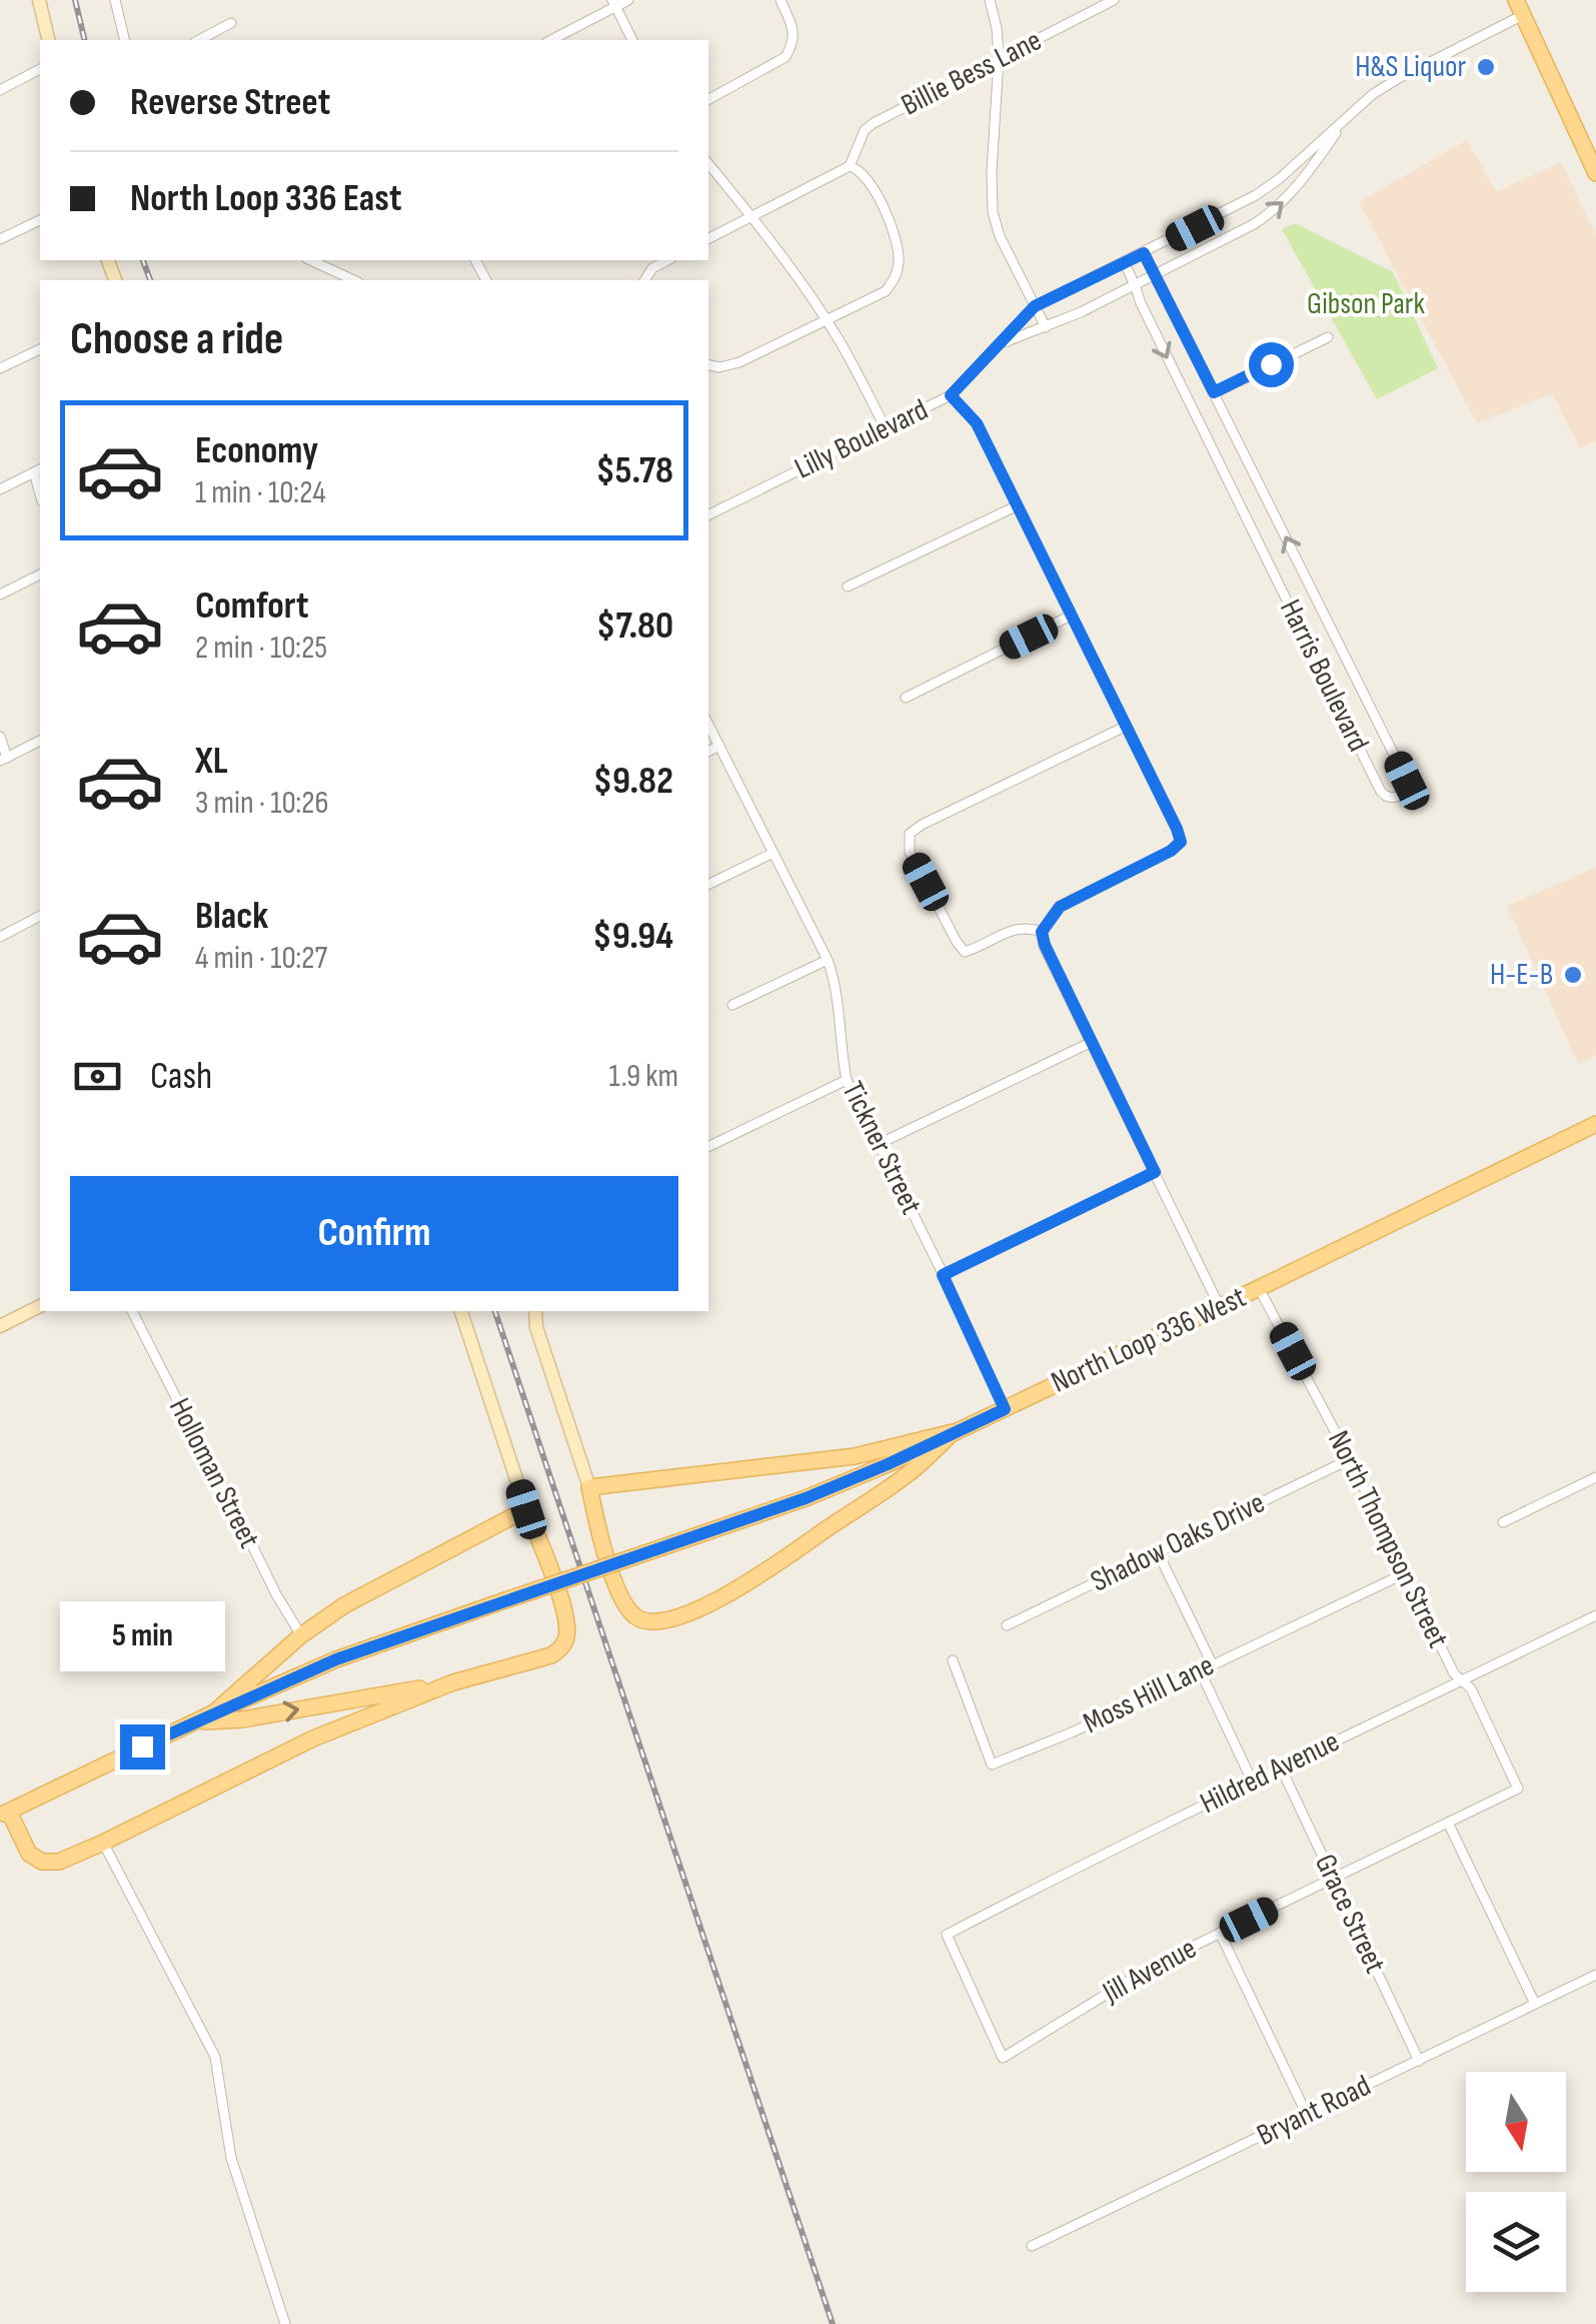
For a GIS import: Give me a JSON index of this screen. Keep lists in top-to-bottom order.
{
  "streets": {
    "main road": ["North Loop 336 West"],
    "street": [
      "Billie Bess Lane",
      "Lilly Boulevard",
      "Harris Boulevard",
      "Tickner Street",
      "Holloman Street",
      "North Thompson Street",
      "Shadow Oaks Drive",
      "Moss Hill Lane",
      "Hildred Avenue",
      "Grace Street",
      "Jill Avenue",
      "Bryant Road"
    ]
  },
  "crossings": [
    ["Lilly Boulevard", "Harris Boulevard"],
    ["Tickner Street", "North Loop 336 West"],
    ["North Loop 336 West", "North Thompson Street"],
    ["North Thompson Street", "Shadow Oaks Drive"],
    ["North Thompson Street", "Moss Hill Lane"],
    ["North Thompson Street", "Hildred Avenue"],
    ["North Thompson Street", "Jill Avenue"],
    ["Hildred Avenue", "Grace Street"],
    ["Hildred Avenue", "Jill Avenue"],
    ["Grace Street", "Jill Avenue"],
    ["Grace Street", "Bryant Road"]
  ],
  "parks": ["Gibson Park"],
  "places": ["H&S Liquor", "H-E-B"],
  "north": "bottom",
  "page": {
    "banner": ["Reverse Street", "North Loop 336 East"],
    "heading": "Choose a ride",
    "list": [
      {
        "name": "Economy",
        "note": "1 min · 10:24",
        "value": "$5.78"
      },
      {
        "name": "Comfort",
        "note": "2 min · 10:25",
        "value": "$7.80"
      },
      {
        "name": "XL",
        "note": "3 min · 10:26",
        "value": "$9.82"
      },
      {
        "name": "Black",
        "note": "4 min · 10:27",
        "value": "$9.94"
      }
    ],
    "pay": ["Cash", "1.9 km"],
    "buttons": "Confirm",
    "bubble": "5 min"
  }
}
